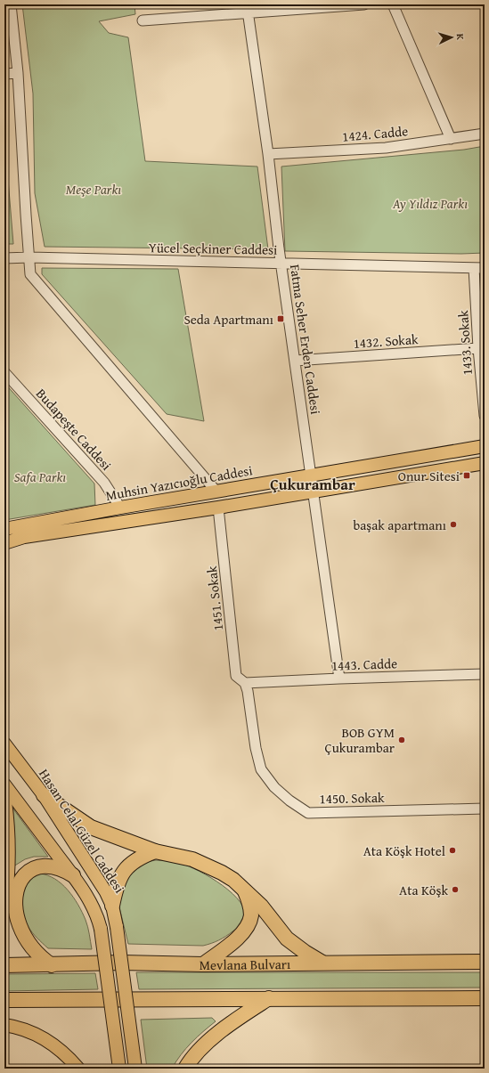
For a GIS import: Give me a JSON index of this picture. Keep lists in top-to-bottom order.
{
  "streets": {
    "highway": ["Mevlana Bulvarı"],
    "main road": ["Muhsin Yazıcıoğlu Caddesi", "Hasan Celal Güzel Caddesi"],
    "street": [
      "1424. Cadde",
      "Yücel Seçkiner Caddesi",
      "Fatma Seher Erden Caddesi",
      "1432. Sokak",
      "1433. Sokak",
      "Budapeşte Caddesi",
      "1451. Sokak",
      "1443. Cadde",
      "1450. Sokak"
    ]
  },
  "crossings": [
    ["1424. Cadde", "Fatma Seher Erden Caddesi"],
    ["Yücel Seçkiner Caddesi", "Fatma Seher Erden Caddesi"],
    ["Yücel Seçkiner Caddesi", "1433. Sokak"],
    ["Fatma Seher Erden Caddesi", "1432. Sokak"],
    ["Fatma Seher Erden Caddesi", "Muhsin Yazıcıoğlu Caddesi"],
    ["Fatma Seher Erden Caddesi", "1443. Cadde"],
    ["1432. Sokak", "1433. Sokak"],
    ["Budapeşte Caddesi", "Muhsin Yazıcıoğlu Caddesi"],
    ["1451. Sokak", "1443. Cadde"],
    ["1451. Sokak", "1450. Sokak"],
    ["1443. Cadde", "1450. Sokak"]
  ],
  "districts": ["Çukurambar"],
  "parks": ["Meşe Parkı", "Ay Yıldız Parkı", "Safa Parkı"],
  "places": {
    "transit": ["Seda Apartmanı", "Onur Sitesi"],
    "other": [
      "başak apartmanı",
      "BOB GYM Çukurambar",
      "Ata Köşk Hotel",
      "Ata Köşk"
    ]
  },
  "north": "right"
}
